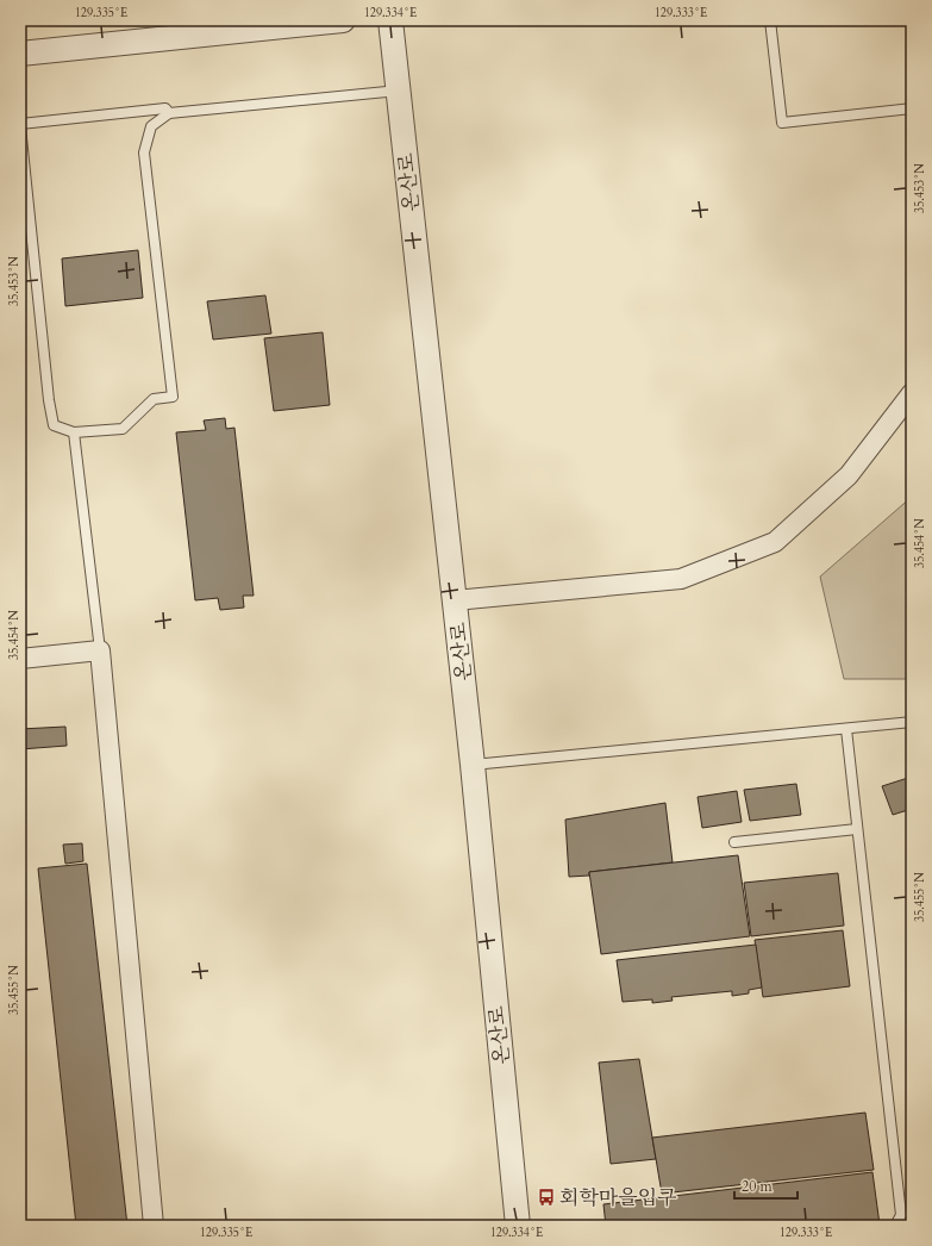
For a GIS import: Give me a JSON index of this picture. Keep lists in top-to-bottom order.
{
  "streets": {
    "street": ["온산로"]
  },
  "places": {
    "bus stop": ["회학마을입구"]
  },
  "scale_bar": "20 m",
  "coordinates": [
    "129.335°E",
    "129.334°E",
    "129.333°E",
    "35.453°N",
    "35.454°N",
    "35.455°N"
  ]
}
